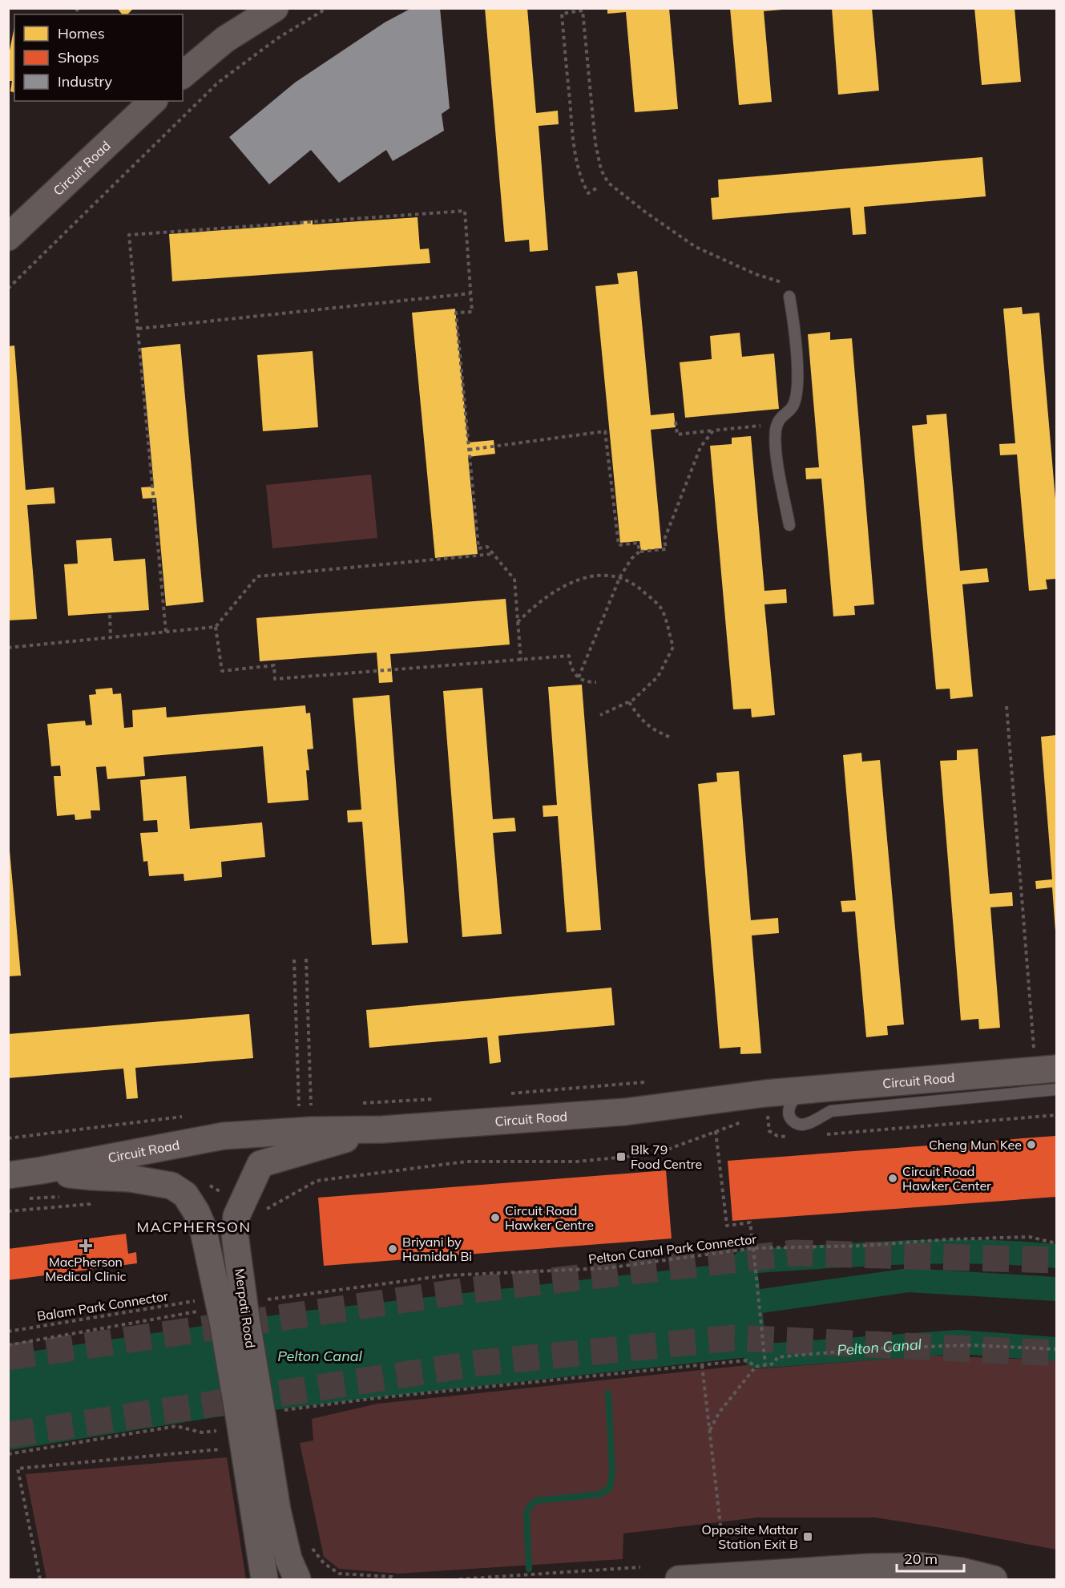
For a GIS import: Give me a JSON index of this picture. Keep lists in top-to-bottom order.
{
  "streets": {
    "street": ["Circuit Road", "Merpati Road"],
    "path": ["Pelton Canal Park Connector", "Balam Park Connector"]
  },
  "crossings": [
    ["Circuit Road", "Merpati Road"],
    ["Pelton Canal Park Connector", "Merpati Road"]
  ],
  "districts": ["MACPHERSON"],
  "water": ["Pelton Canal"],
  "places": {
    "other": [
      "Cheng Mun Kee",
      "Circuit Road Hawker Center",
      "Circuit Road Hawker Centre",
      "Briyani by Hamidah Bi"
    ],
    "transit": ["Blk 79 Food Centre", "Opposite Mattar Station Exit B"],
    "health": ["MacPherson Medical Clinic"]
  },
  "legend": ["Homes", "Shops", "Industry"],
  "scale_bar": "20 m"
}
